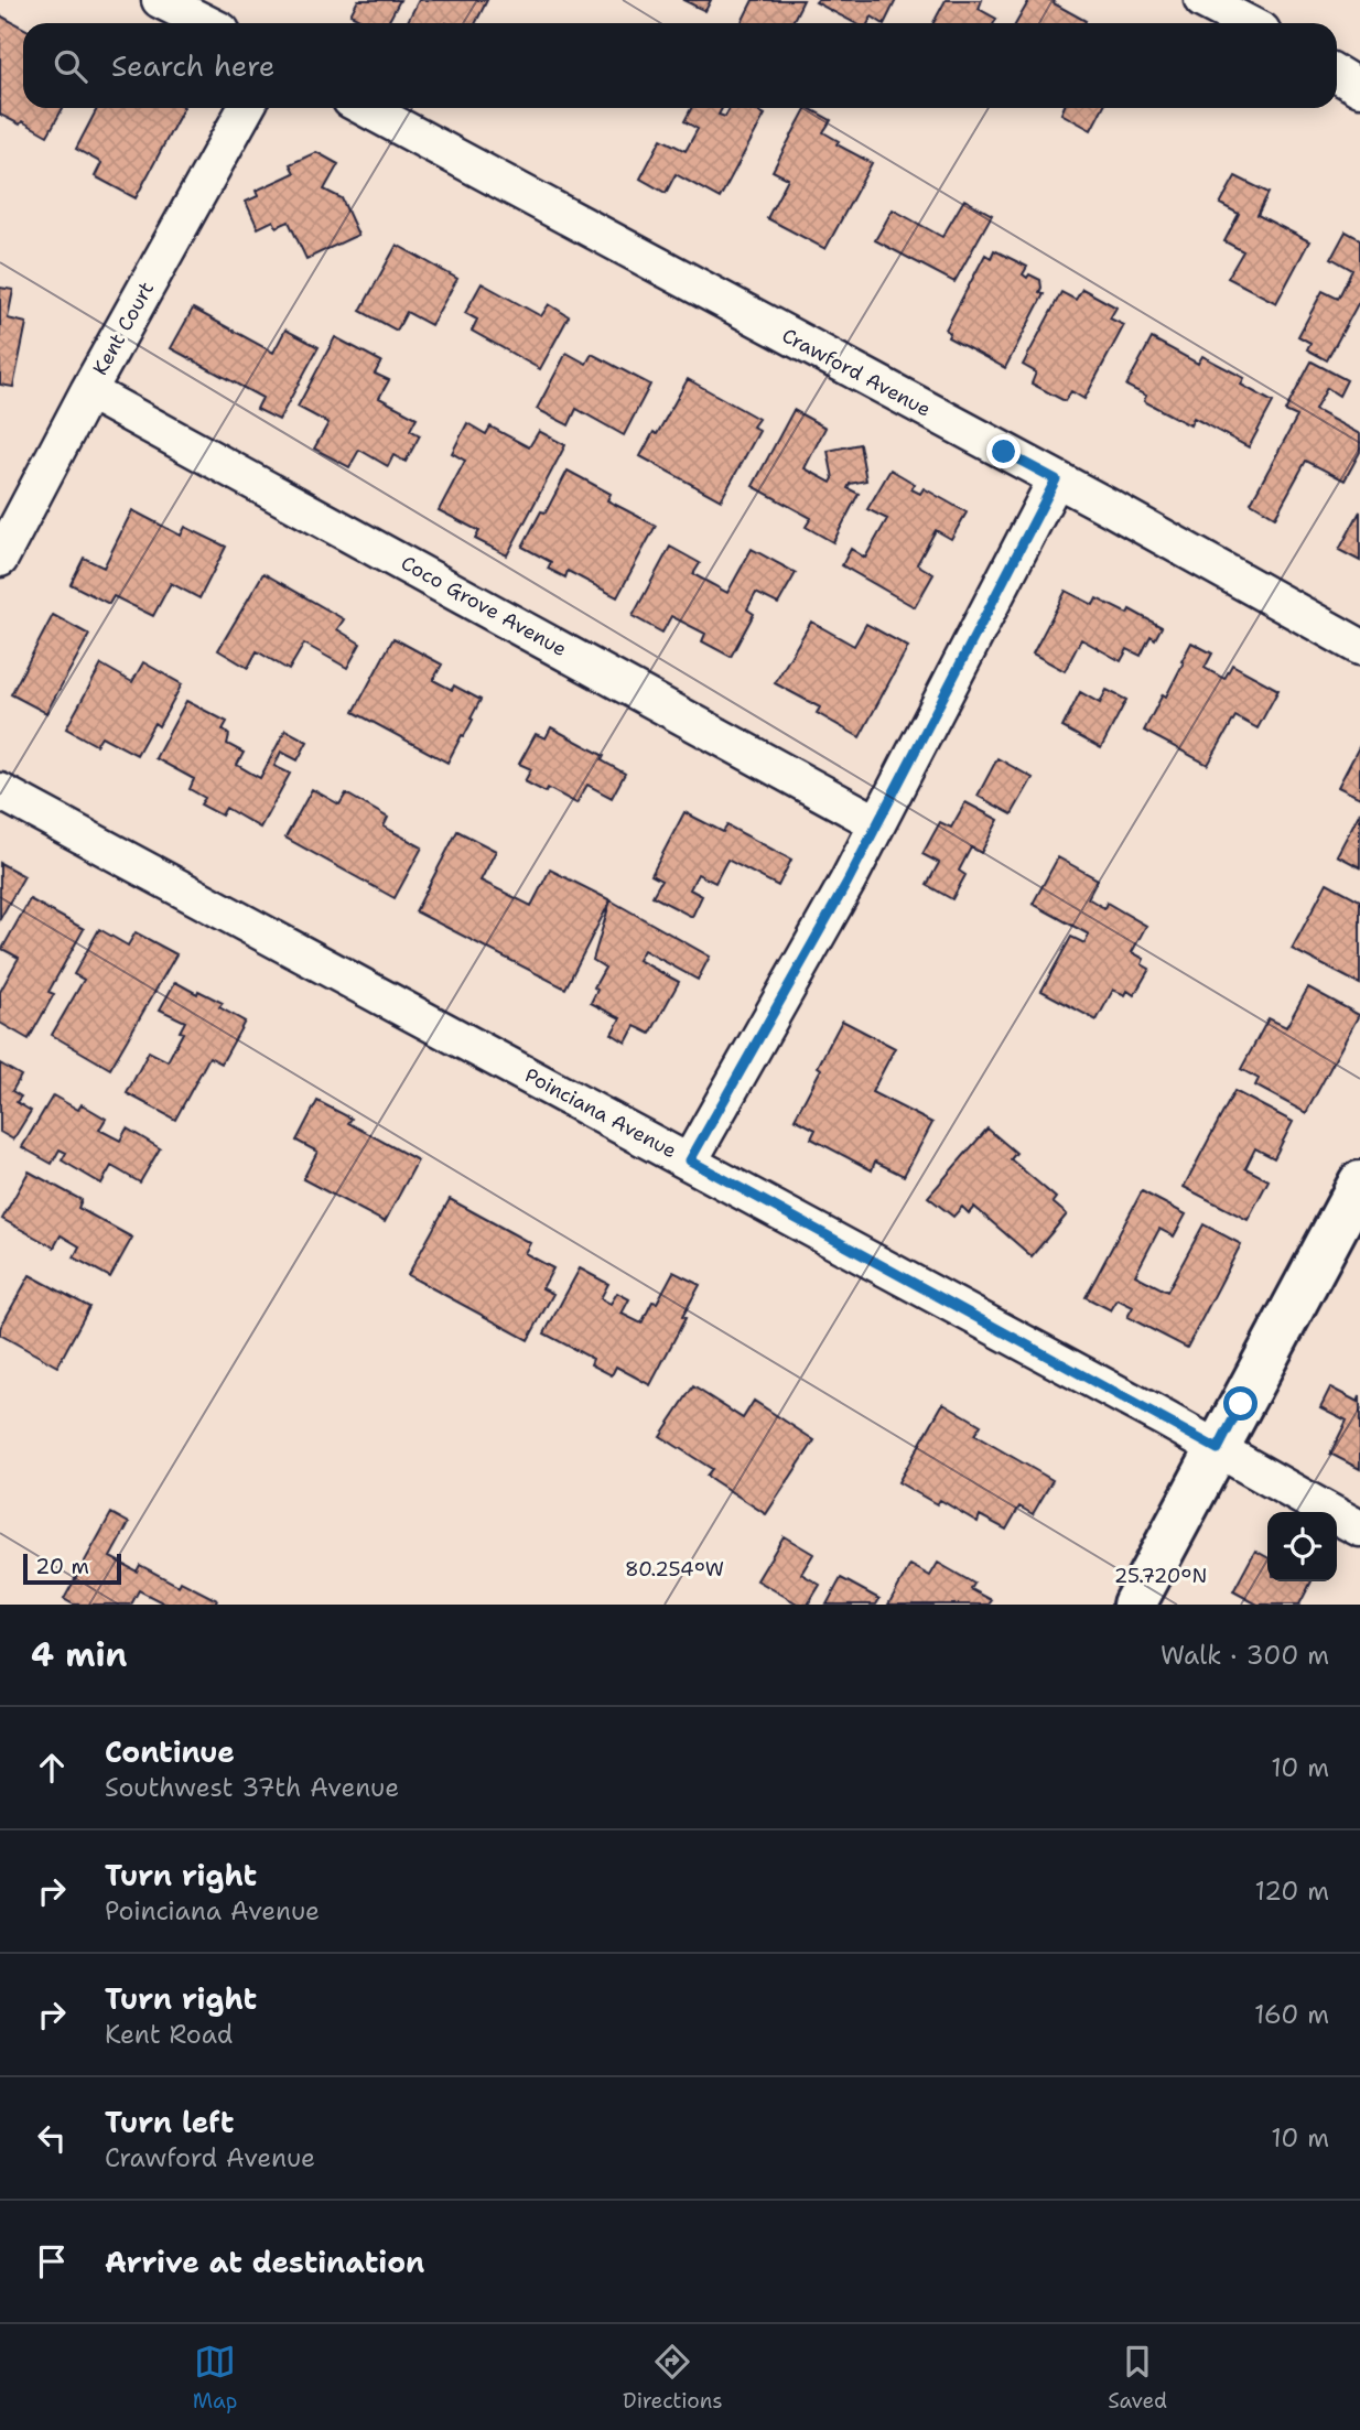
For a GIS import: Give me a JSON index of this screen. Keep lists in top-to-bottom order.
{
  "streets": {
    "street": [
      "Kent Court",
      "Crawford Avenue",
      "Coco Grove Avenue",
      "Poinciana Avenue"
    ]
  },
  "crossings": [
    ["Kent Court", "Coco Grove Avenue"]
  ],
  "scale_bar": "20 m",
  "page": {
    "search": "Search here",
    "scale": "20 m",
    "heading": ["4 min", "Walk · 300 m"],
    "list": [
      ["Continue", "Southwest 37th Avenue", "10 m"],
      ["Turn right", "Poinciana Avenue", "120 m"],
      ["Turn right", "Kent Road", "160 m"],
      ["Turn left", "Crawford Avenue", "10 m"],
      "Arrive at destination"
    ],
    "nav": ["Map", "Directions", "Saved"]
  },
  "coordinates": ["80.254°W", "25.720°N"]
}
